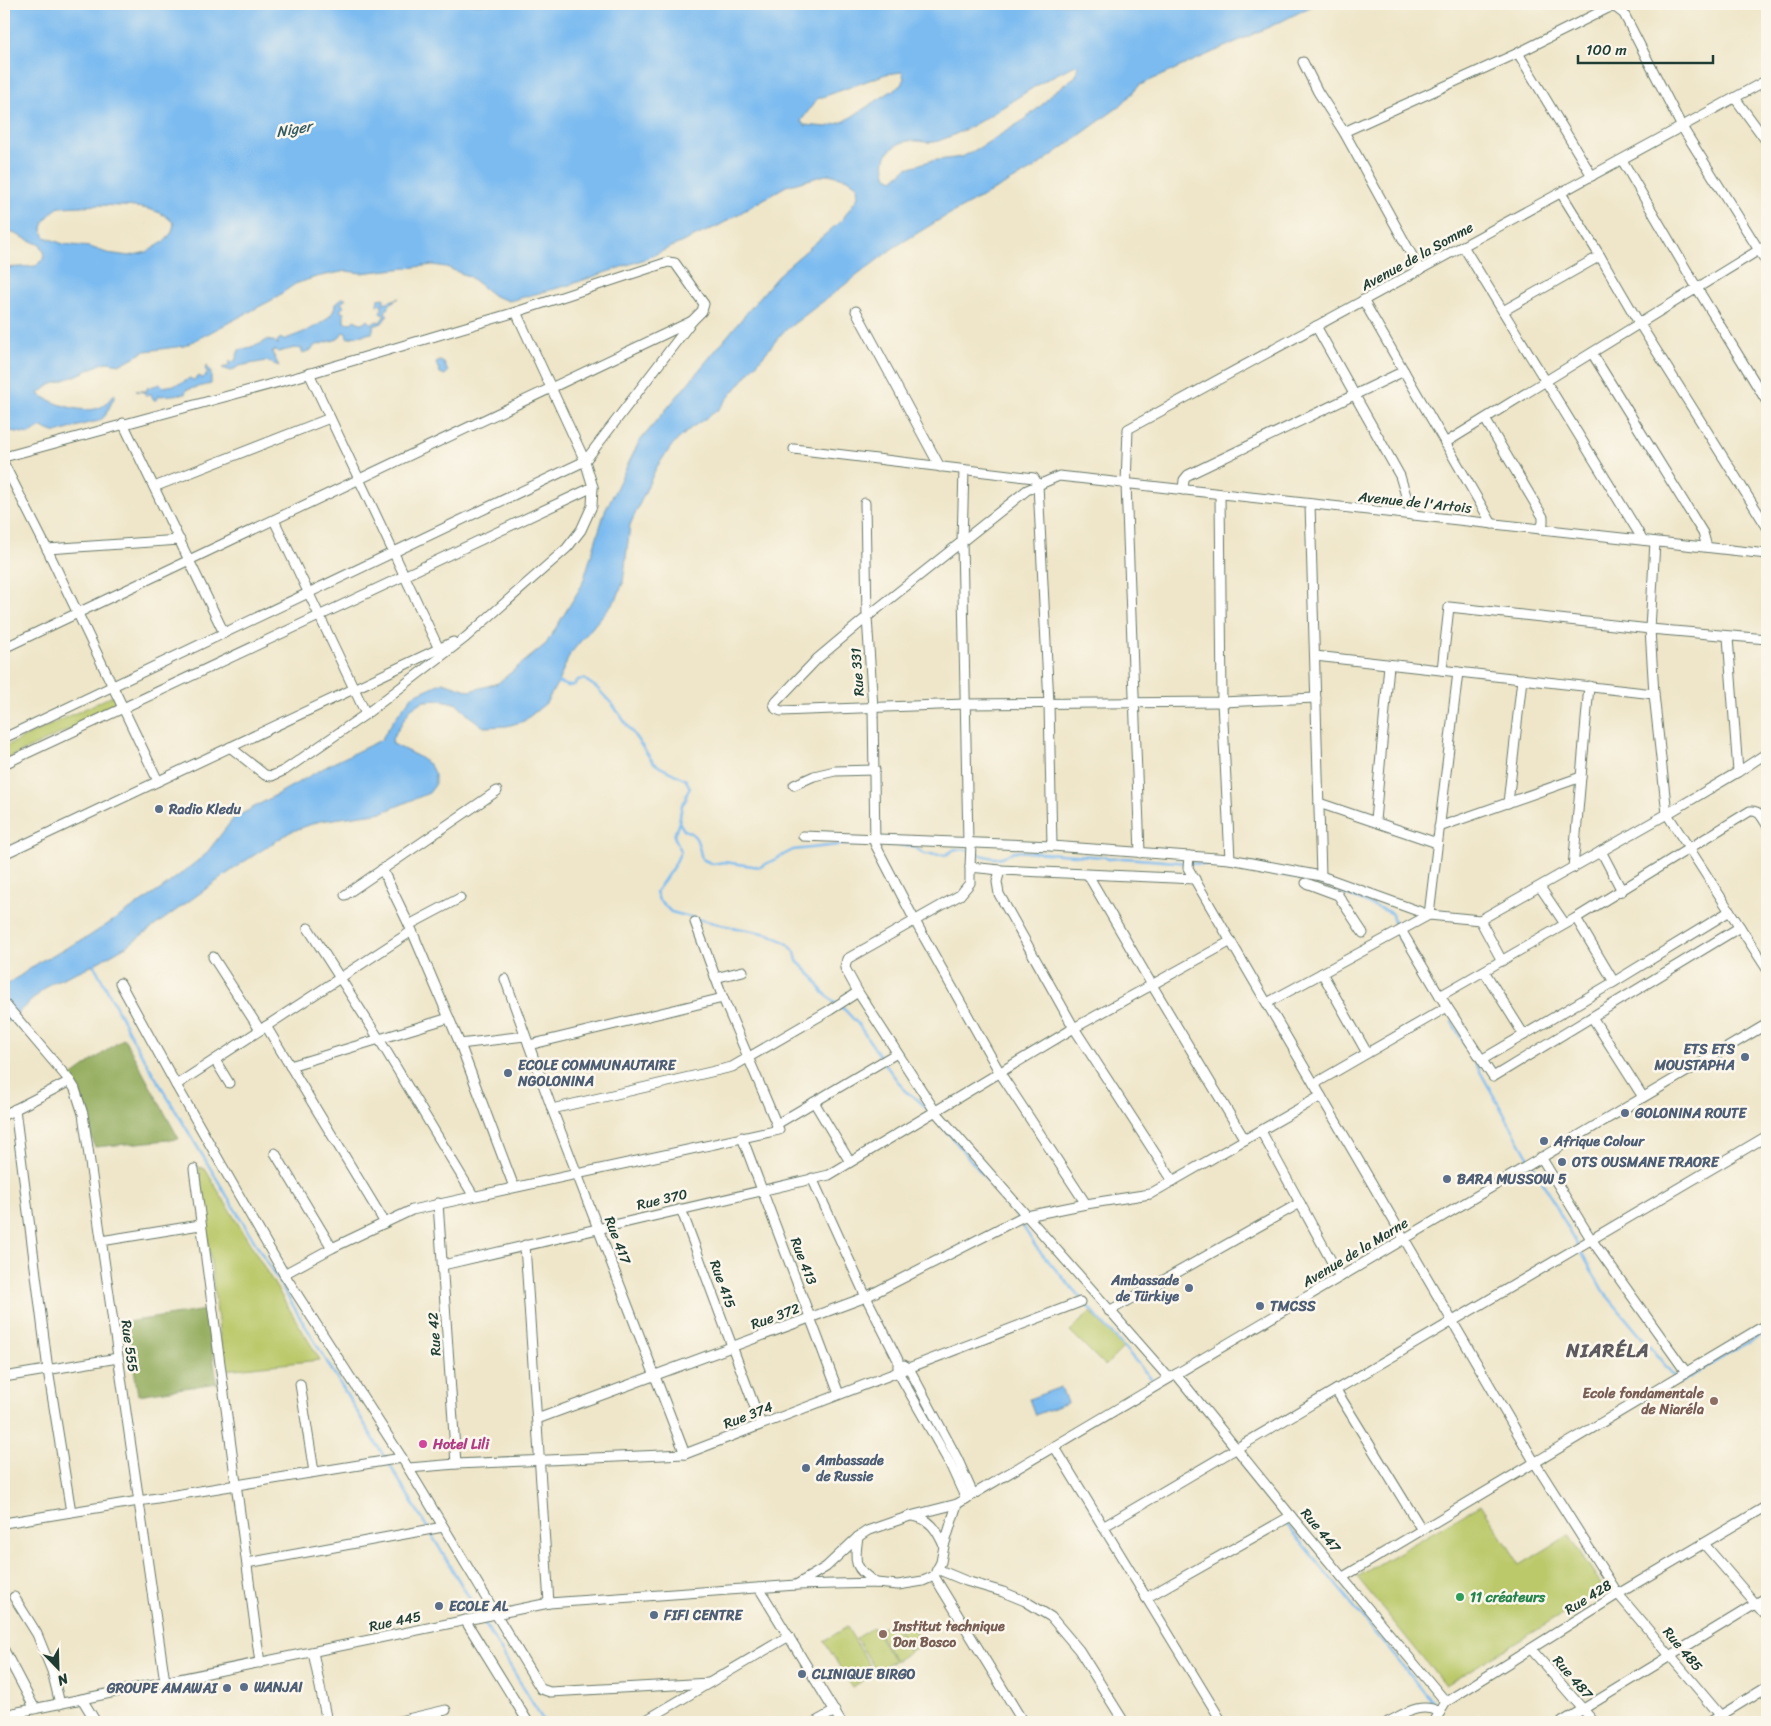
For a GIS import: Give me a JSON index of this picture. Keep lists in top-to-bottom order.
{
  "streets": {
    "street": [
      "Avenue de la Somme",
      "Avenue de l'Artois",
      "Rue 331",
      "Rue 370",
      "Rue 417",
      "Avenue de la Marne",
      "Rue 413",
      "Rue 415",
      "Rue 372",
      "Rue 42",
      "Rue 555",
      "Rue 374",
      "Rue 447",
      "Rue 428",
      "Rue 445",
      "Rue 485",
      "Rue 487"
    ]
  },
  "crossings": [
    ["Avenue de la Somme", "Avenue de l'Artois"],
    ["Rue 370", "Rue 417"],
    ["Rue 370", "Rue 413"],
    ["Rue 370", "Rue 415"],
    ["Rue 370", "Rue 42"],
    ["Rue 370", "Rue 447"],
    ["Rue 370", "Rue 485"],
    ["Rue 417", "Rue 372"],
    ["Rue 417", "Rue 374"],
    ["Avenue de la Marne", "Rue 447"],
    ["Avenue de la Marne", "Rue 445"],
    ["Avenue de la Marne", "Rue 485"],
    ["Rue 413", "Rue 372"],
    ["Rue 413", "Rue 374"],
    ["Rue 415", "Rue 372"],
    ["Rue 415", "Rue 374"],
    ["Rue 372", "Rue 447"],
    ["Rue 372", "Rue 485"],
    ["Rue 42", "Rue 374"],
    ["Rue 555", "Rue 445"],
    ["Rue 447", "Rue 428"],
    ["Rue 428", "Rue 485"],
    ["Rue 428", "Rue 487"]
  ],
  "districts": ["NIARÉLA"],
  "water": ["Niger"],
  "places": [
    "Radio Kledu",
    "ETS ETS MOUSTAPHA",
    "ECOLE COMMUNAUTAIRE NGOLONINA",
    "GOLONINA ROUTE",
    "Afrique Colour",
    "OTS OUSMANE TRAORE",
    "BARA MUSSOW 5",
    "Ambassade de Türkiye",
    "TMCSS",
    "Ecole fondamentale de Niaréla",
    "Hotel Lili",
    "Ambassade de Russie",
    "11 créateurs",
    "ECOLE AL",
    "FIFI CENTRE",
    "Institut technique Don Bosco",
    "CLINIQUE BIRGO",
    "WANJAI",
    "GROUPE AMAWAI"
  ],
  "scale_bar": "100 m",
  "north": "bottom right"
}
